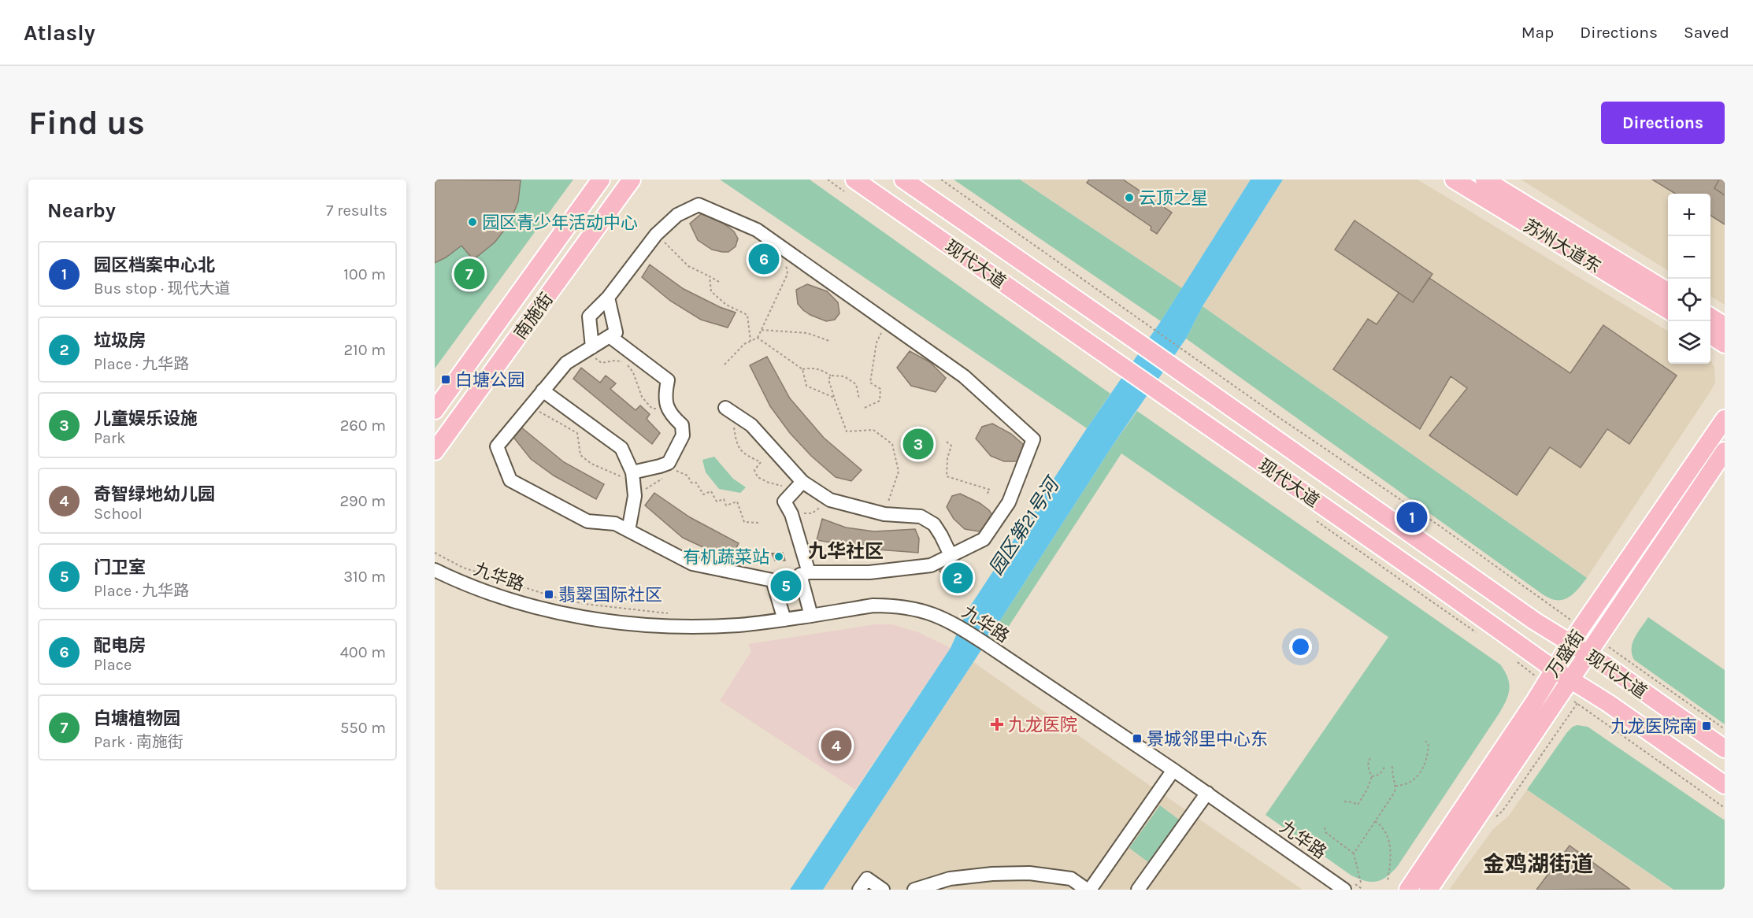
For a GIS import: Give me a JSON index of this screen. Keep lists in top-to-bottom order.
{
  "streets": {
    "main road": [
      "苏州大道东",
      "现代大道",
      "南施街",
      "万盛街"
    ],
    "street": ["九华路"]
  },
  "crossings": [
    ["现代大道", "万盛街"]
  ],
  "districts": ["九华社区", "金鸡湖街道"],
  "water": ["园区第21号河"],
  "places": {
    "other": ["云顶之星", "园区青少年活动中心", "有机蔬菜站"],
    "transit": [
      "白塘公园",
      "翡翠国际社区",
      "九龙医院南",
      "景城邻里中心东"
    ],
    "health": ["九龙医院"]
  },
  "page": {
    "header": "Atlasly",
    "nav": ["Map", "Directions", "Saved"],
    "buttons": "Directions",
    "title": "Find us",
    "heading": ["Nearby", "7 results"],
    "map_buttons": ["+", "−"],
    "list": [
      {
        "mark": "1",
        "name": "园区档案中心北",
        "note": "Bus stop · 现代大道",
        "value": "100 m"
      },
      {
        "mark": "2",
        "name": "垃圾房",
        "note": "Place · 九华路",
        "value": "210 m"
      },
      {
        "mark": "3",
        "name": "儿童娱乐设施",
        "note": "Park",
        "value": "260 m"
      },
      {
        "mark": "4",
        "name": "奇智绿地幼儿园",
        "note": "School",
        "value": "290 m"
      },
      {
        "mark": "5",
        "name": "门卫室",
        "note": "Place · 九华路",
        "value": "310 m"
      },
      {
        "mark": "6",
        "name": "配电房",
        "note": "Place",
        "value": "400 m"
      },
      {
        "mark": "7",
        "name": "白塘植物园",
        "note": "Park · 南施街",
        "value": "550 m"
      }
    ],
    "pins": [
      "6",
      "7",
      "3",
      "1",
      "2",
      "5",
      "4"
    ]
  }
}
